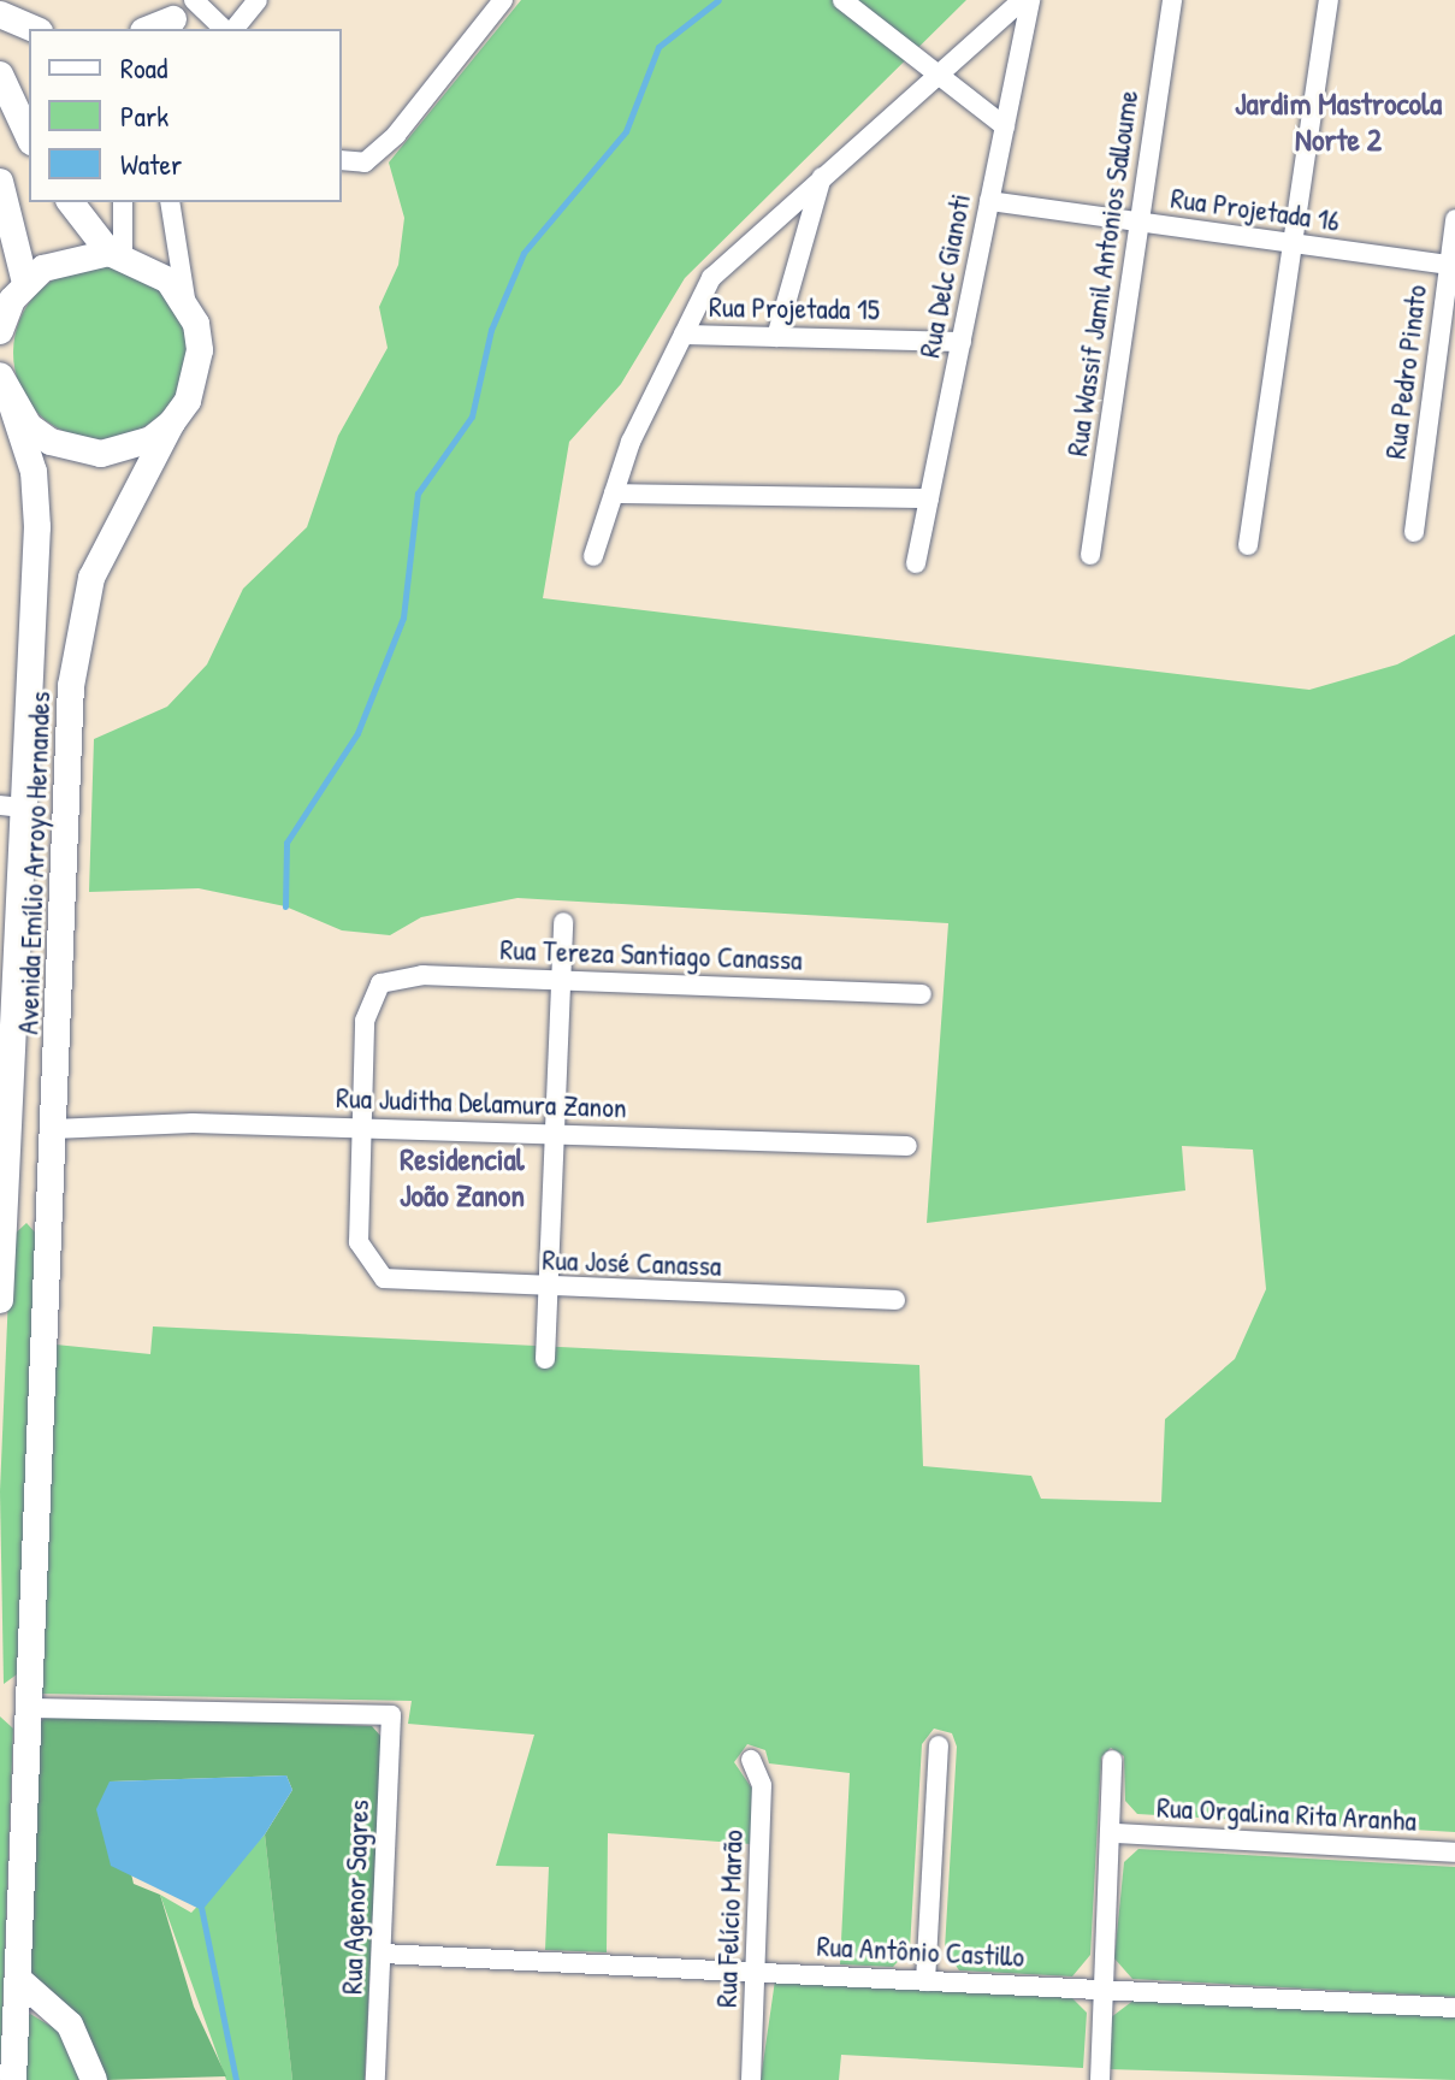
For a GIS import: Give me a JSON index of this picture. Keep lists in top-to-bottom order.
{
  "streets": {
    "main road": ["Avenida Emílio Arroyo Hernandes"],
    "street": [
      "Rua Projetada 16",
      "Rua Wassif Jamil Antonios Salloume",
      "Rua Delc Gianoti",
      "Rua Projetada 15",
      "Rua Pedro Pinato",
      "Rua Tereza Santiago Canassa",
      "Rua Juditha Delamura Zanon",
      "Rua José Canassa",
      "Rua Orgalina Rita Aranha",
      "Rua Agenor Sagres",
      "Rua Felício Marão",
      "Rua Antônio Castillo"
    ]
  },
  "crossings": [
    ["Rua Projetada 16", "Rua Wassif Jamil Antonios Salloume"],
    ["Rua Projetada 16", "Rua Delc Gianoti"],
    ["Rua Projetada 16", "Rua Pedro Pinato"],
    ["Rua Delc Gianoti", "Rua Projetada 15"],
    ["Avenida Emílio Arroyo Hernandes", "Rua Juditha Delamura Zanon"],
    ["Avenida Emílio Arroyo Hernandes", "Rua Agenor Sagres"],
    ["Rua Tereza Santiago Canassa", "Rua Juditha Delamura Zanon"],
    ["Rua Tereza Santiago Canassa", "Rua José Canassa"],
    ["Rua Juditha Delamura Zanon", "Rua José Canassa"],
    ["Rua Agenor Sagres", "Rua Antônio Castillo"],
    ["Rua Felício Marão", "Rua Antônio Castillo"]
  ],
  "districts": ["Jardim Mastrocola Norte 2", "Residencial João Zanon"],
  "legend": ["Road", "Park", "Water"]
}
